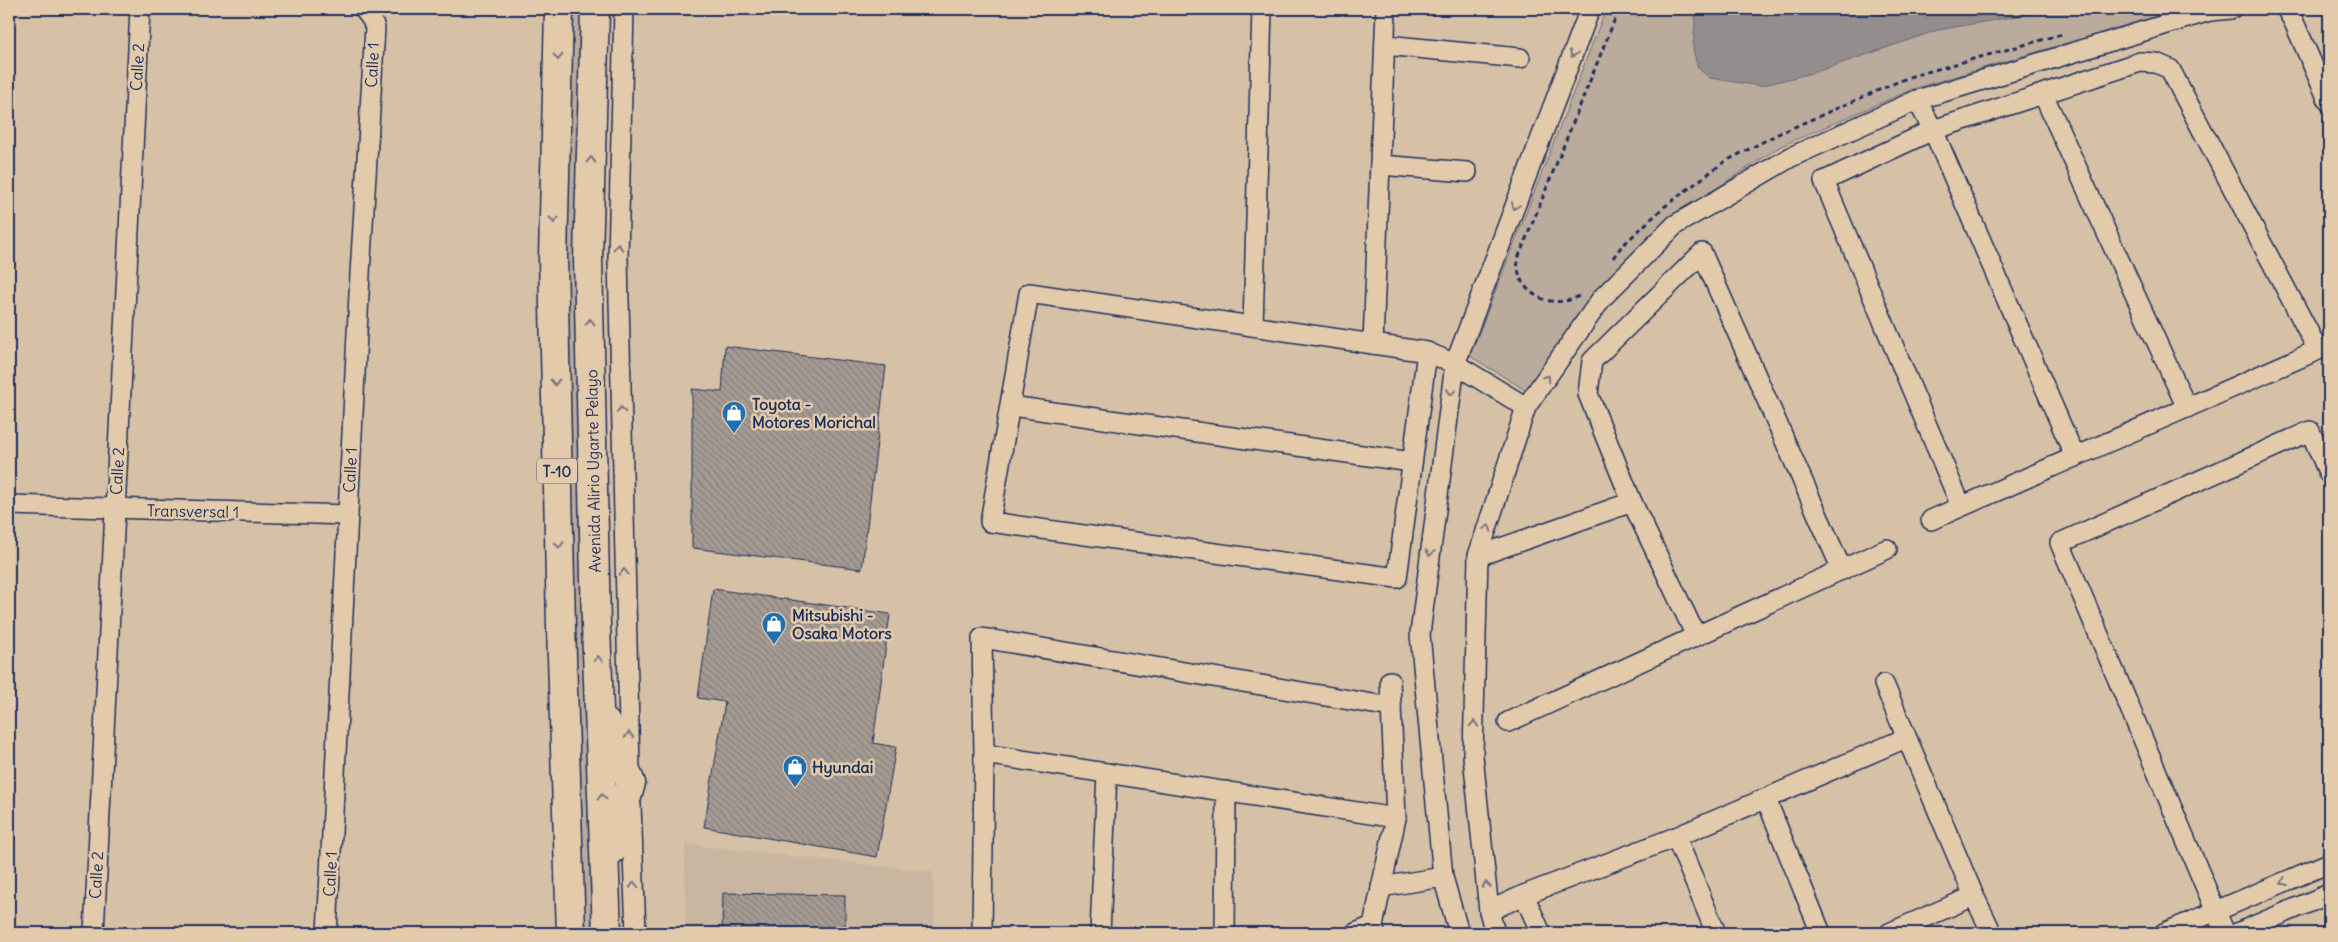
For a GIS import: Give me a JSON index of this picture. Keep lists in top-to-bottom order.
{
  "streets": {
    "highway": ["T-10", "Avenida Alirio Ugarte Pelayo"],
    "street": ["Calle 1", "Calle 2", "Transversal 1"]
  },
  "crossings": [
    ["Calle 1", "Transversal 1"],
    ["Calle 2", "Transversal 1"]
  ],
  "places": {
    "shop": ["Toyota - Motores Morichal", "Mitsubishi - Osaka Motors", "Hyundai"]
  }
}
